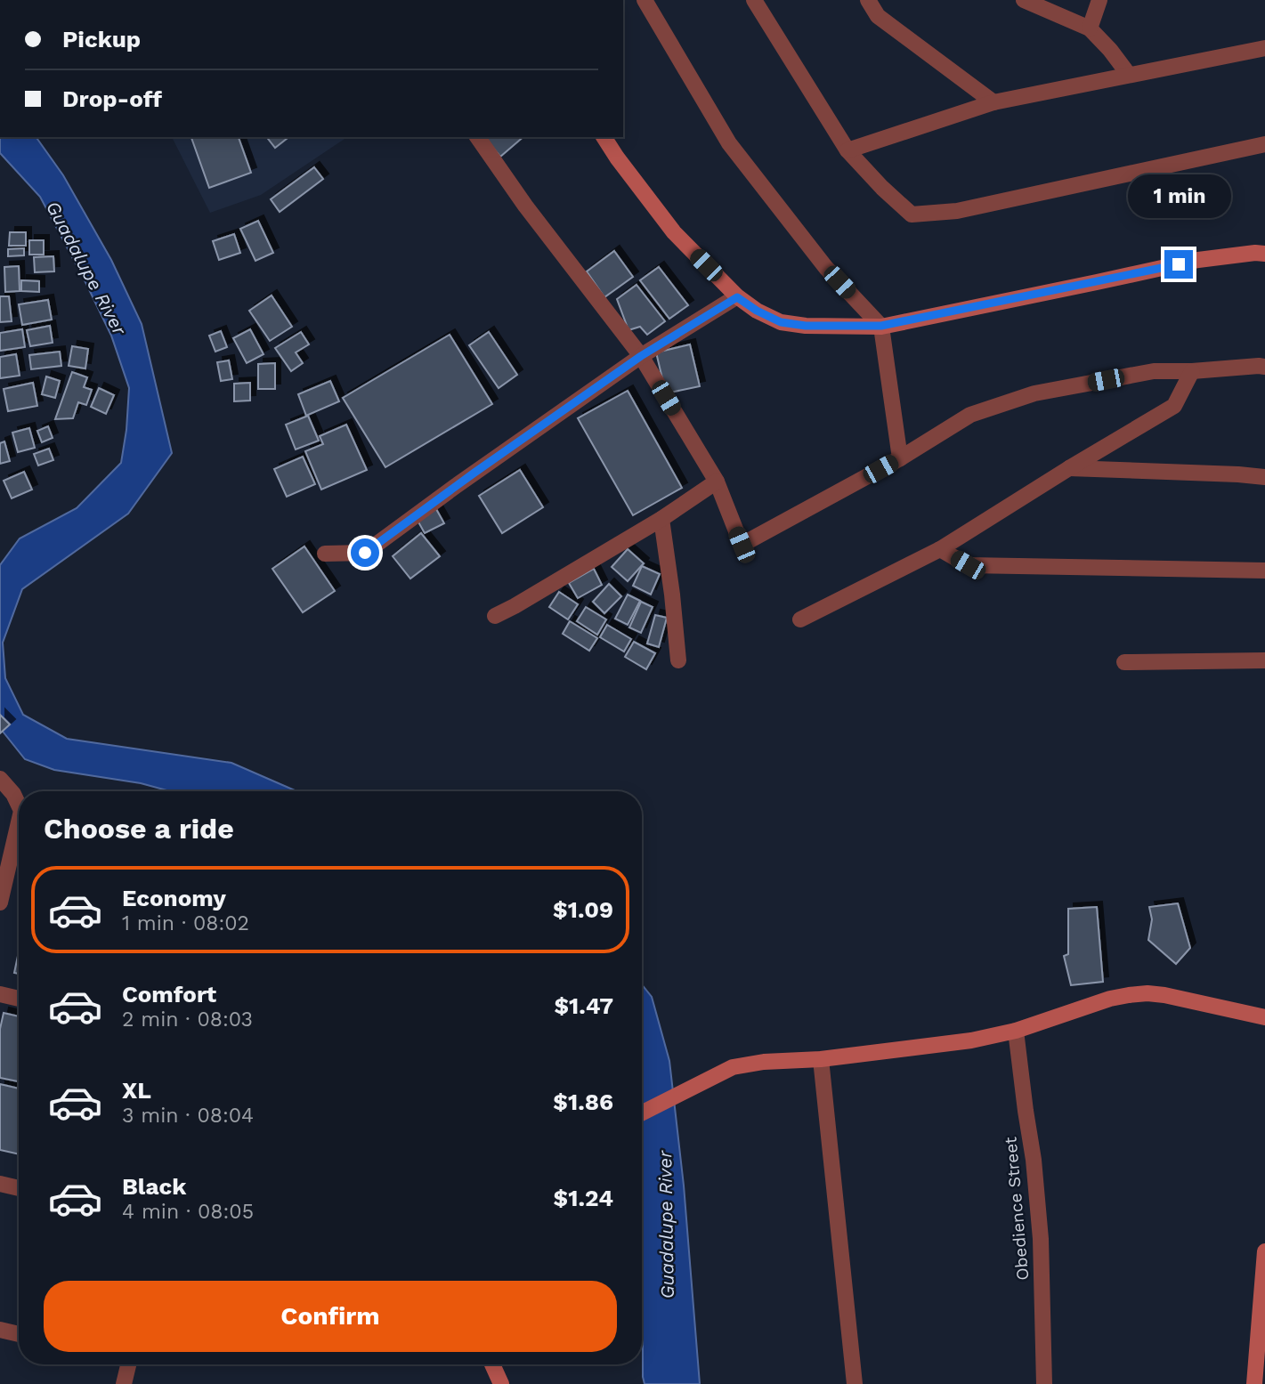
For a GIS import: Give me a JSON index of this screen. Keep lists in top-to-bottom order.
{
  "streets": {
    "street": ["Obedience Street"]
  },
  "water": ["Guadalupe River"],
  "page": {
    "banner": ["Pickup", "Drop-off"],
    "bubble": "1 min",
    "heading": "Choose a ride",
    "list": [
      {
        "name": "Economy",
        "note": "1 min · 08:02",
        "value": "$1.09"
      },
      {
        "name": "Comfort",
        "note": "2 min · 08:03",
        "value": "$1.47"
      },
      {
        "name": "XL",
        "note": "3 min · 08:04",
        "value": "$1.86"
      },
      {
        "name": "Black",
        "note": "4 min · 08:05",
        "value": "$1.24"
      }
    ],
    "buttons": "Confirm"
  }
}
